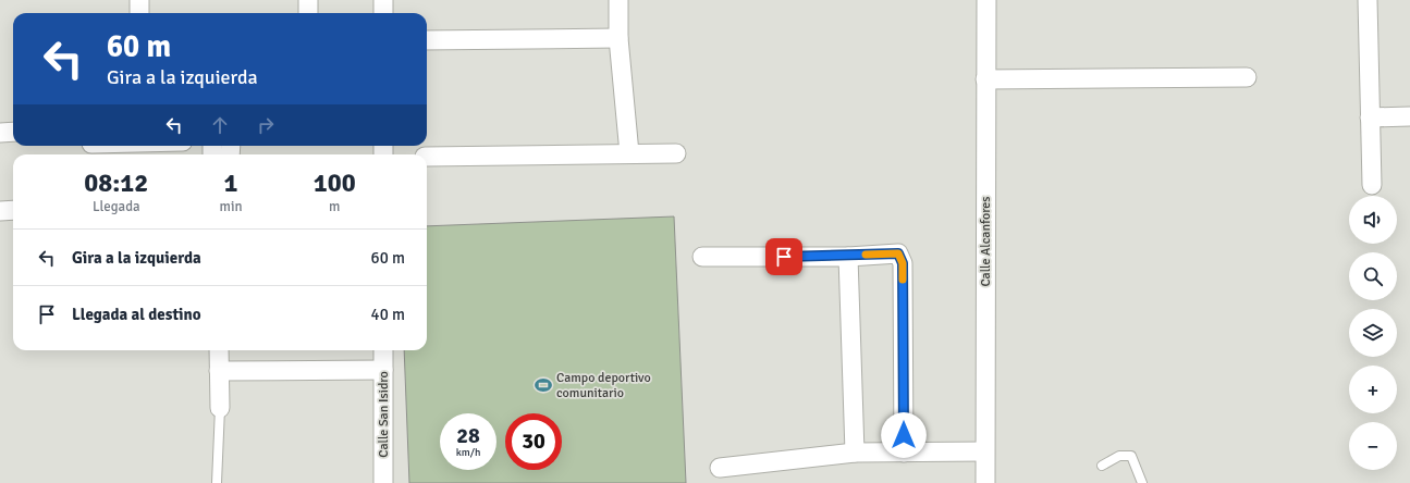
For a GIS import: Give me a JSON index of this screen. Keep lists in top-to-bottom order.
{
  "streets": {
    "street": ["Calle Alcanfores", "Calle San Isidro"]
  },
  "places": {
    "sports": ["Campo deportivo comunitario"]
  },
  "page": {
    "turn": ["60 m", "Gira a la izquierda"],
    "eta": [
      "08:12",
      "Llegada",
      "1",
      "min",
      "100",
      "m"
    ],
    "map_buttons": ["+", "−"],
    "list": [
      {
        "name": "Gira a la izquierda",
        "value": "60 m"
      },
      {
        "name": "Llegada al destino",
        "value": "40 m"
      }
    ],
    "speed": "28 km/h",
    "limit": "30"
  }
}
